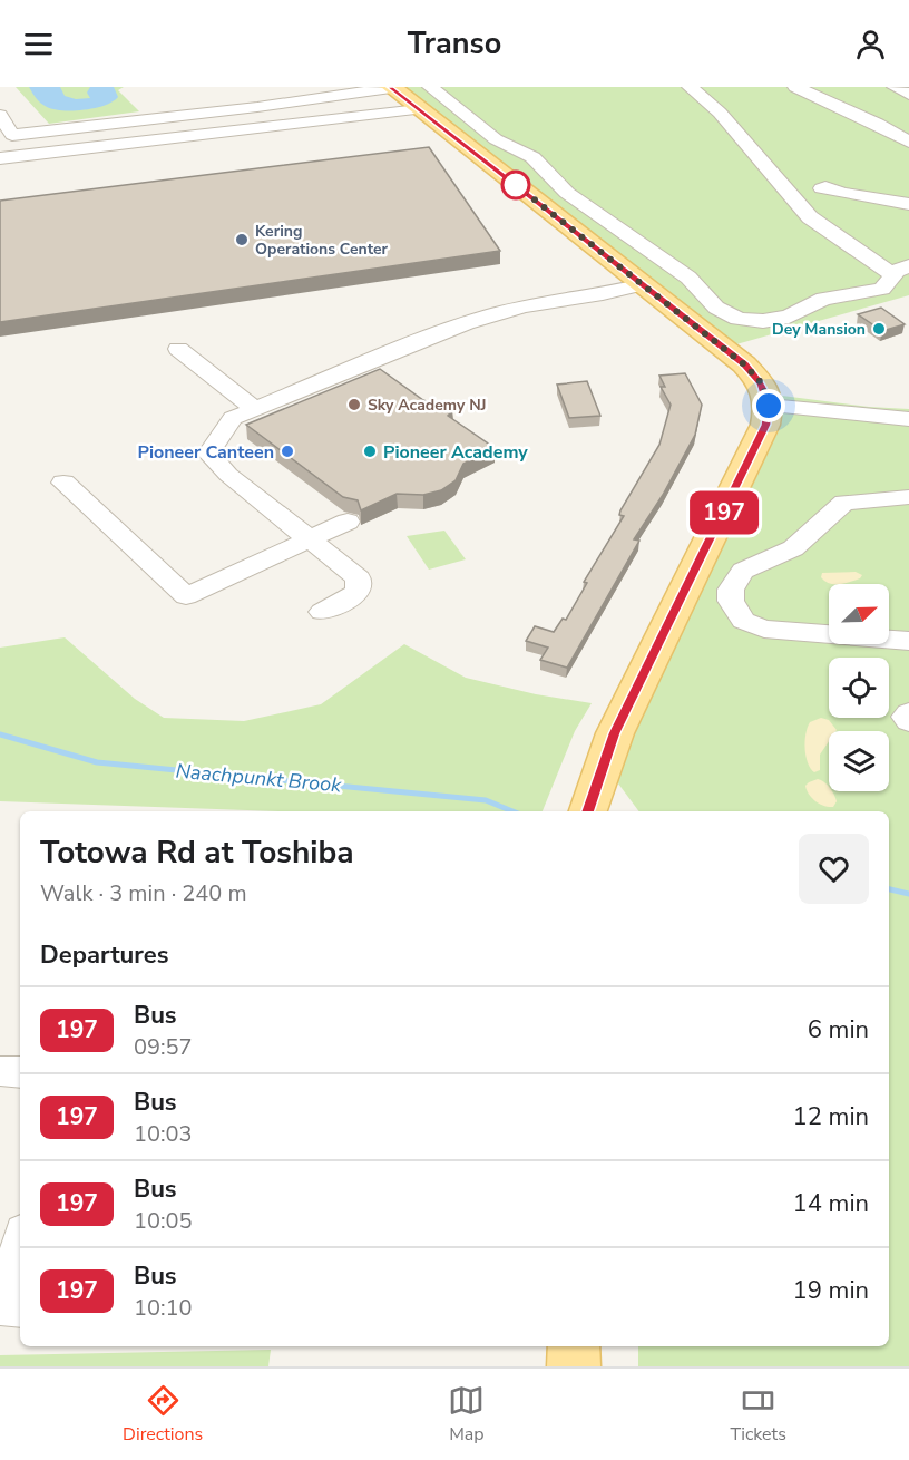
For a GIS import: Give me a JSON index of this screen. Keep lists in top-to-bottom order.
{
  "water": ["Naachpunkt Brook"],
  "places": [
    "Kering Operations Center",
    "Dey Mansion",
    "Sky Academy NJ",
    "Pioneer Canteen",
    "Pioneer Academy"
  ],
  "lines": ["bus line 197"],
  "north": "top right",
  "page": {
    "header": "Transo",
    "on_map": "197",
    "heading": [
      ["Totowa Rd at Toshiba", "Walk · 3 min · 240 m"],
      "Departures"
    ],
    "list": [
      {
        "mark": "197",
        "name": "Bus",
        "note": "09:57",
        "value": "6 min"
      },
      {
        "mark": "197",
        "name": "Bus",
        "note": "10:03",
        "value": "12 min"
      },
      {
        "mark": "197",
        "name": "Bus",
        "note": "10:05",
        "value": "14 min"
      },
      {
        "mark": "197",
        "name": "Bus",
        "note": "10:10",
        "value": "19 min"
      }
    ],
    "tabs": ["Directions", "Map", "Tickets"]
  }
}
